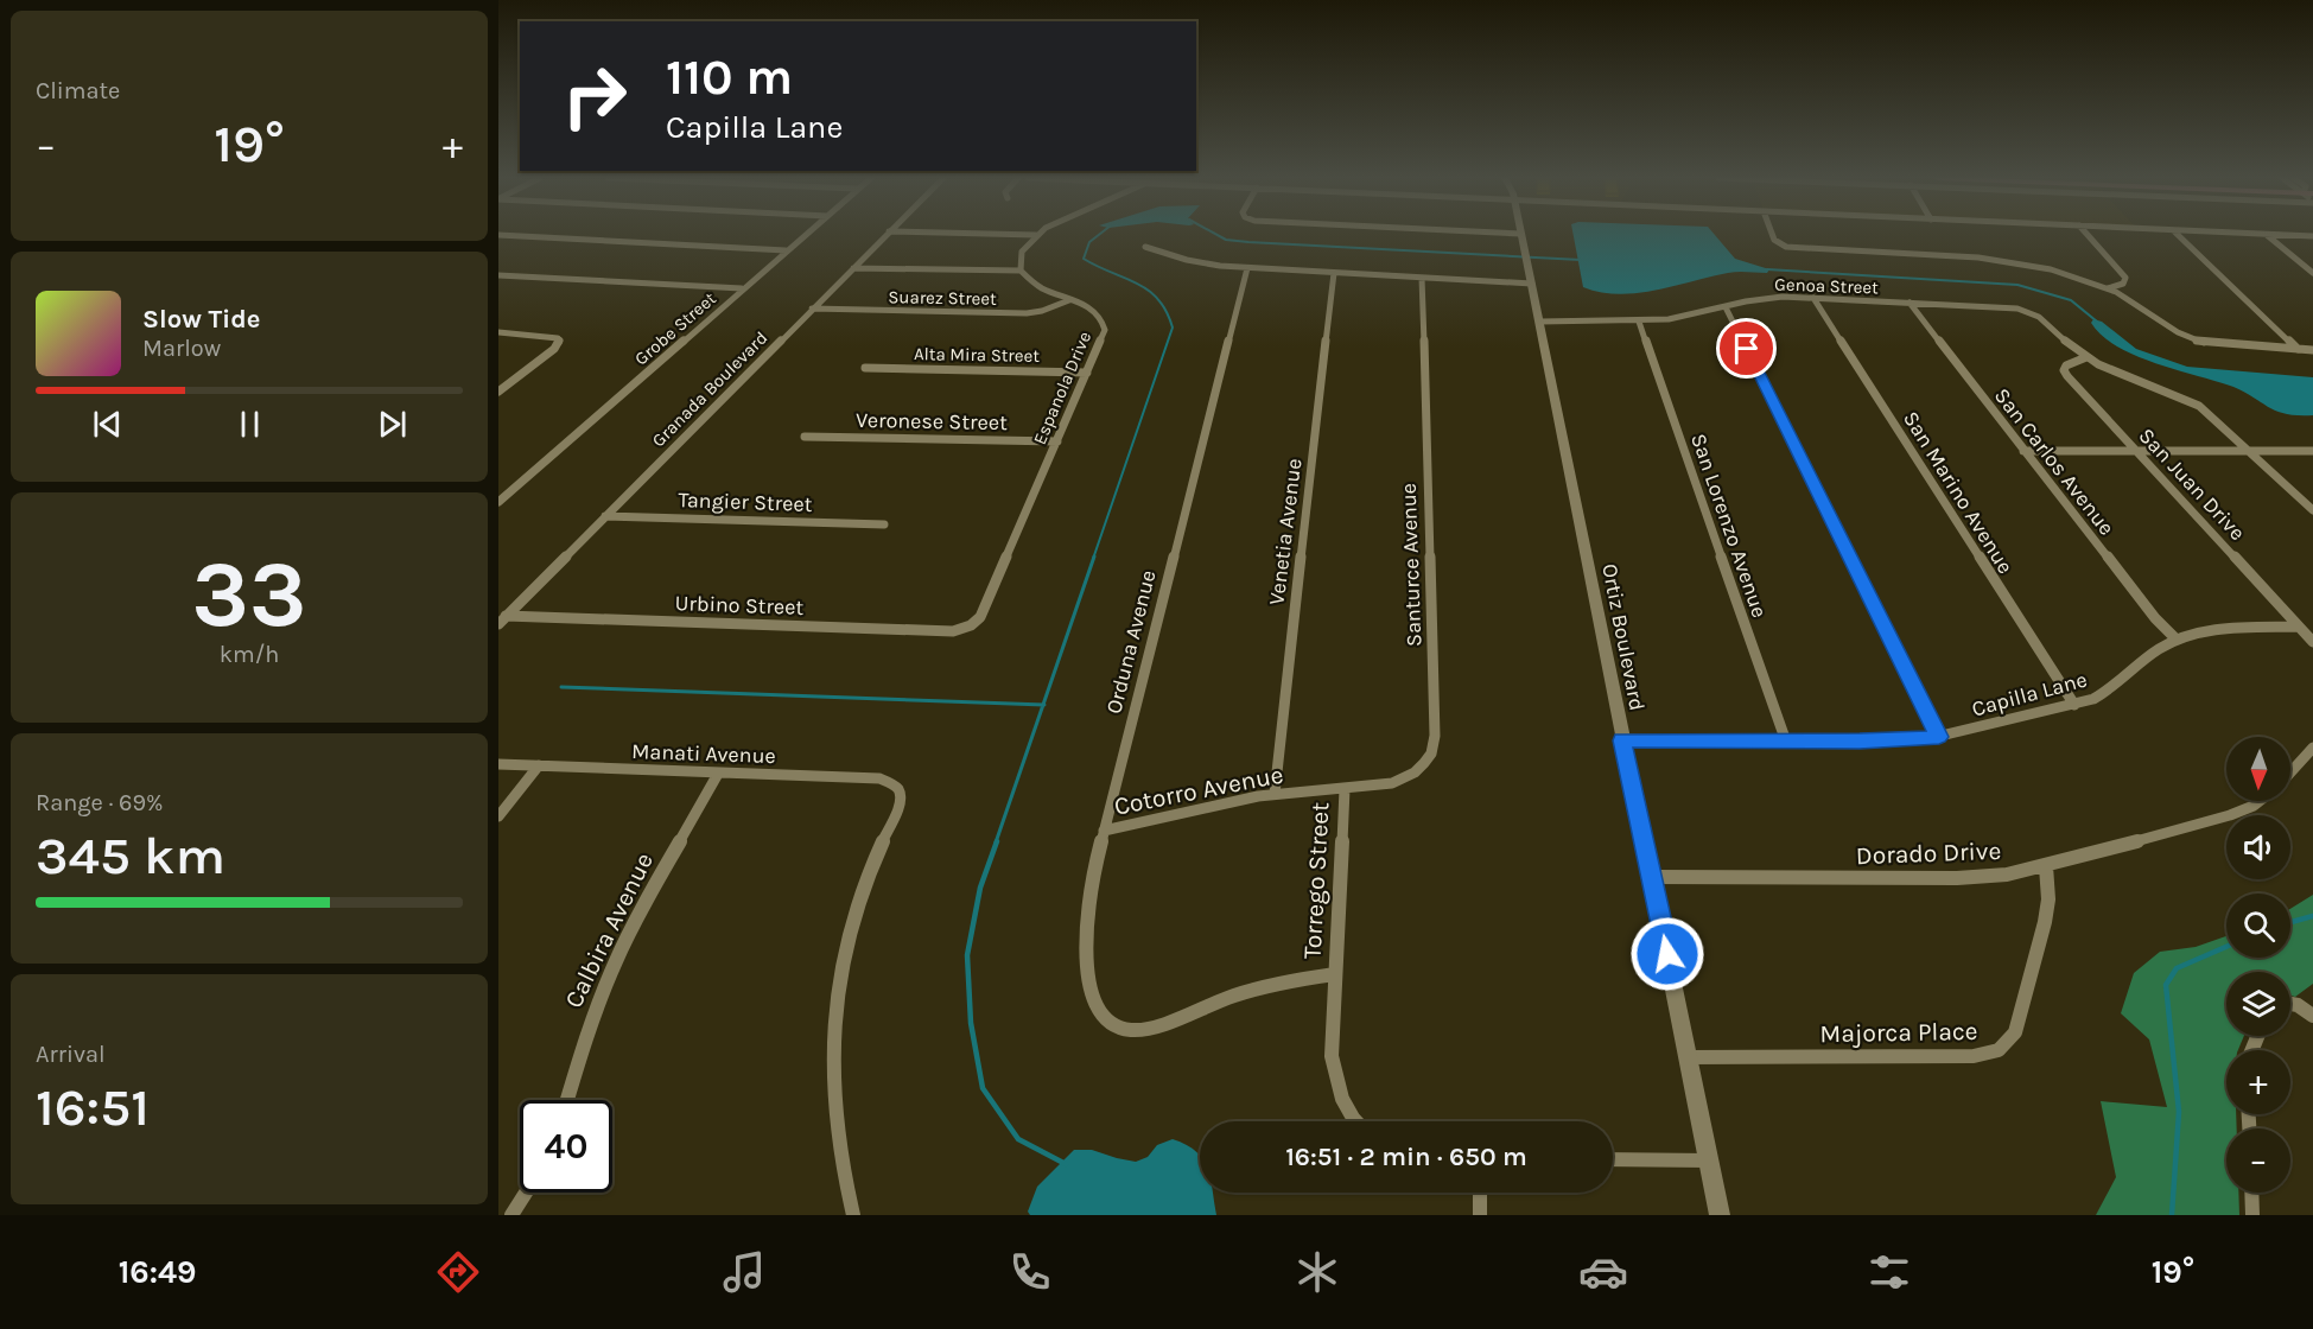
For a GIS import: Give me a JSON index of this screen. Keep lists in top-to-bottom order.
{
  "streets": {
    "street": [
      "Genoa Street",
      "Suarez Street",
      "Grobe Street",
      "Alta Mira Street",
      "Espanola Drive",
      "Granada Boulevard",
      "Veronese Street",
      "San Carlos Avenue",
      "San Juan Drive",
      "San Marino Avenue",
      "Tangier Street",
      "San Lorenzo Avenue",
      "Venetia Avenue",
      "Santurce Avenue",
      "Urbino Street",
      "Ortiz Boulevard",
      "Orduna Avenue",
      "Capilla Lane",
      "Manati Avenue",
      "Cotorro Avenue",
      "Dorado Drive",
      "Torrego Street",
      "Calbira Avenue",
      "Majorca Place"
    ]
  },
  "crossings": [
    ["Genoa Street", "San Carlos Avenue"],
    ["Genoa Street", "San Juan Drive"],
    ["Genoa Street", "San Marino Avenue"],
    ["Genoa Street", "San Lorenzo Avenue"],
    ["Genoa Street", "Ortiz Boulevard"],
    ["Suarez Street", "Espanola Drive"],
    ["Suarez Street", "Granada Boulevard"],
    ["Alta Mira Street", "Espanola Drive"],
    ["Espanola Drive", "Veronese Street"],
    ["Espanola Drive", "Urbino Street"],
    ["Granada Boulevard", "Tangier Street"],
    ["Granada Boulevard", "Urbino Street"],
    ["San Carlos Avenue", "Capilla Lane"],
    ["San Juan Drive", "Capilla Lane"],
    ["San Marino Avenue", "Capilla Lane"],
    ["San Lorenzo Avenue", "Capilla Lane"],
    ["Venetia Avenue", "Cotorro Avenue"],
    ["Santurce Avenue", "Cotorro Avenue"],
    ["Santurce Avenue", "Torrego Street"],
    ["Ortiz Boulevard", "Capilla Lane"],
    ["Ortiz Boulevard", "Dorado Drive"],
    ["Ortiz Boulevard", "Majorca Place"],
    ["Orduna Avenue", "Cotorro Avenue"],
    ["Orduna Avenue", "Torrego Street"],
    ["Manati Avenue", "Calbira Avenue"],
    ["Cotorro Avenue", "Torrego Street"],
    ["Dorado Drive", "Majorca Place"]
  ],
  "north": "bottom",
  "page": {
    "tile": [
      "Climate",
      ["33", "km/h"],
      ["Range · 69%", "345 km"],
      ["Arrival", "16:51"]
    ],
    "turn": ["110 m", "Capilla Lane"],
    "heat": ["−", "19°", "+"],
    "song": ["Slow Tide", "Marlow"],
    "map_buttons": ["+", "−"],
    "limit": "40",
    "trip": "16:51 · 2 min · 650 m",
    "tabs": ["16:49", "19°"]
  }
}
